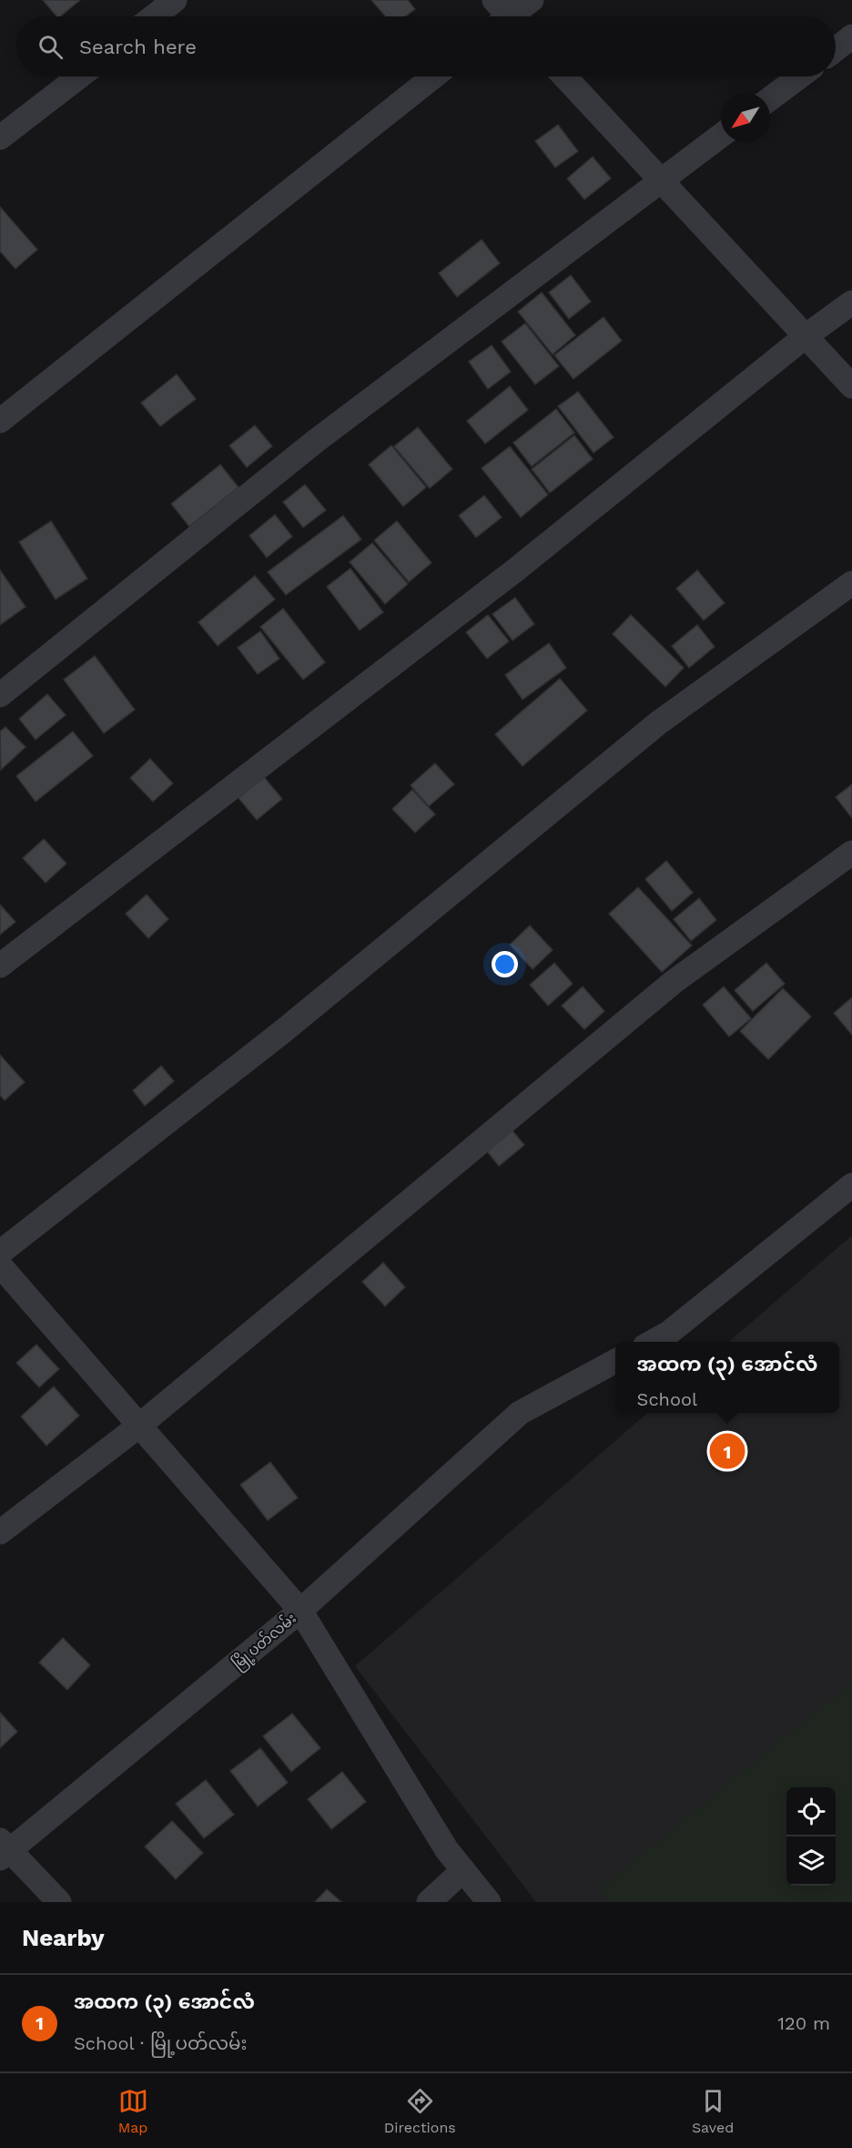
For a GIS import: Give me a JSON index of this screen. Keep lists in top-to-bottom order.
{
  "streets": {
    "street": ["မြို့ပတ်လမ်း"]
  },
  "north": "bottom left",
  "page": {
    "search": "Search here",
    "popup": ["အထက (၃) အောင်လံ", "School"],
    "pins": "1",
    "heading": "Nearby",
    "list": [
      {
        "mark": "1",
        "name": "အထက (၃) အောင်လံ",
        "note": "School · မြို့ပတ်လမ်း",
        "value": "120 m"
      }
    ],
    "nav": ["Map", "Directions", "Saved"]
  }
}
